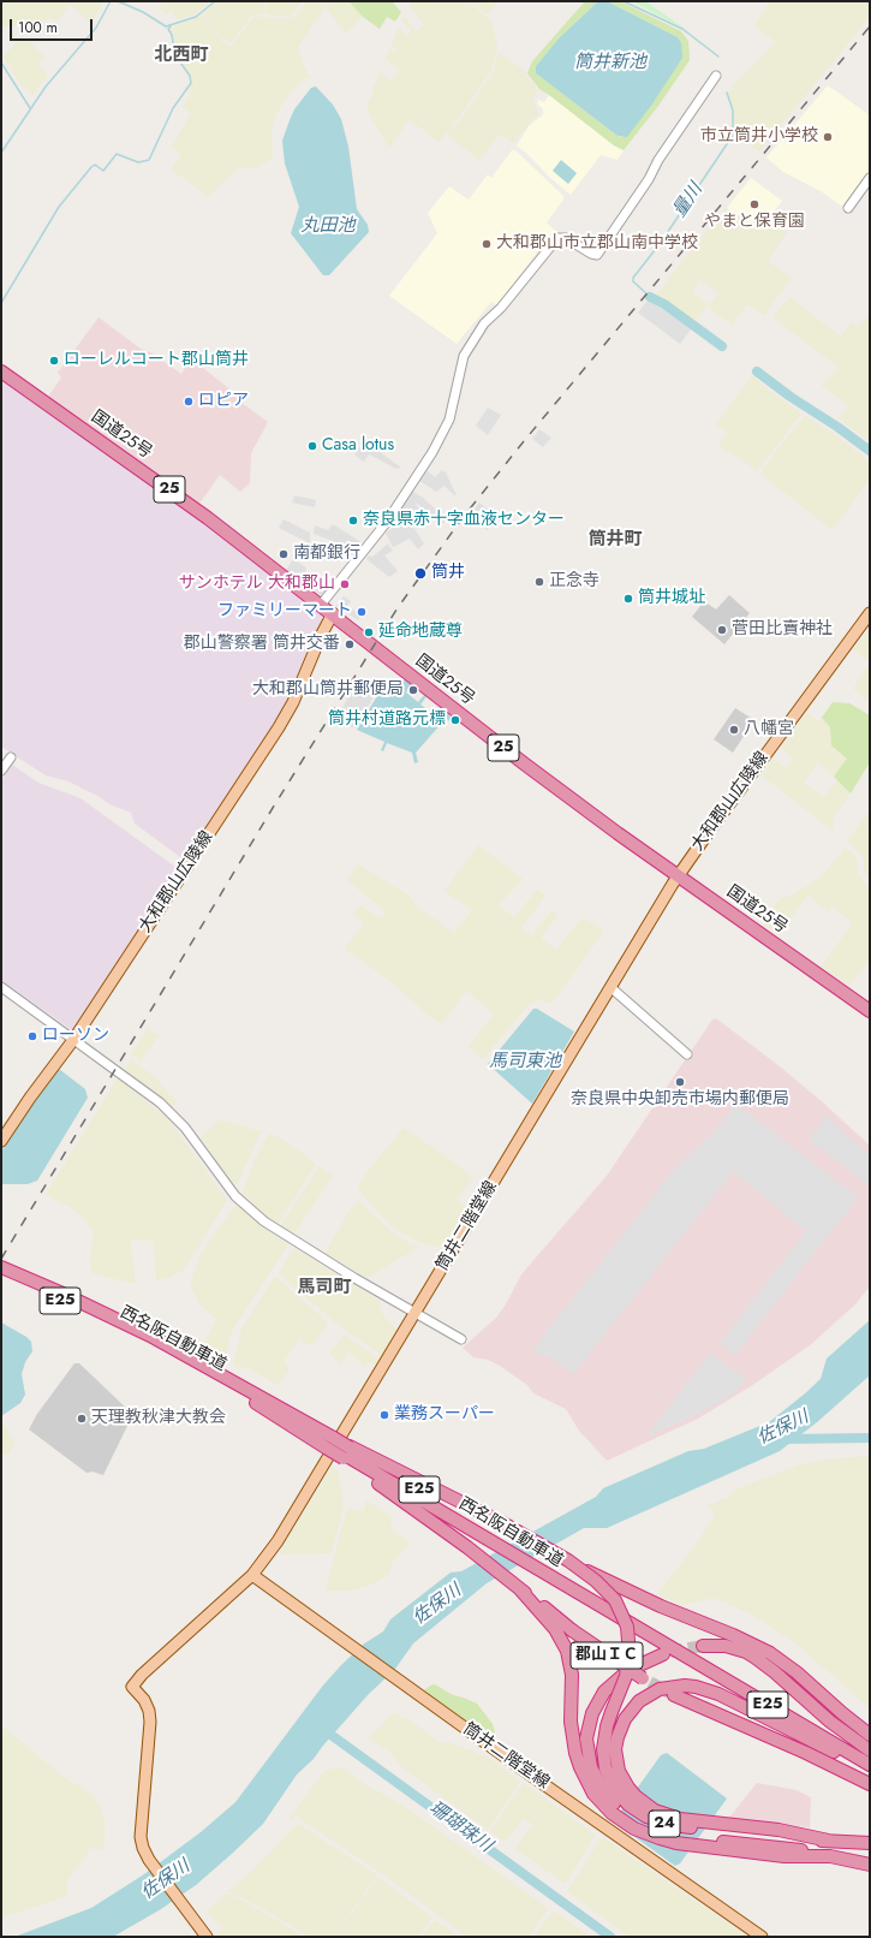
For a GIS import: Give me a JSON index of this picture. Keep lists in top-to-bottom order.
{
  "streets": {
    "highway": [
      "国道25号",
      "25",
      "E25",
      "西名阪自動車道",
      "郡山ＩＣ"
    ],
    "main road": ["大和郡山広陵線", "筒井二階堂線"]
  },
  "crossings": [
    ["国道25号", "大和郡山広陵線"],
    ["国道25号", "筒井二階堂線"],
    ["大和郡山広陵線", "筒井二階堂線"]
  ],
  "districts": ["北西町", "筒井町", "馬司町"],
  "water": [
    "筒井新池",
    "量川",
    "丸田池",
    "馬司東池",
    "佐保川",
    "珊瑚珠川"
  ],
  "places": [
    "市立筒井小学校",
    "やまと保育園",
    "大和郡山市立郡山南中学校",
    "ローレルコート郡山筒井",
    "ロピア",
    "Casa lotus",
    "奈良県赤十字血液センター",
    "南都銀行",
    "筒井",
    "正念寺",
    "サンホテル 大和郡山",
    "筒井城址",
    "ファミリーマート",
    "菅田比賣神社",
    "延命地蔵尊",
    "郡山警察署 筒井交番",
    "大和郡山筒井郵便局",
    "筒井村道路元標",
    "八幡宮",
    "ローソン",
    "奈良県中央卸売市場内郵便局",
    "業務スーパー",
    "天理教秋津大教会"
  ],
  "scale_bar": "100 m"
}
